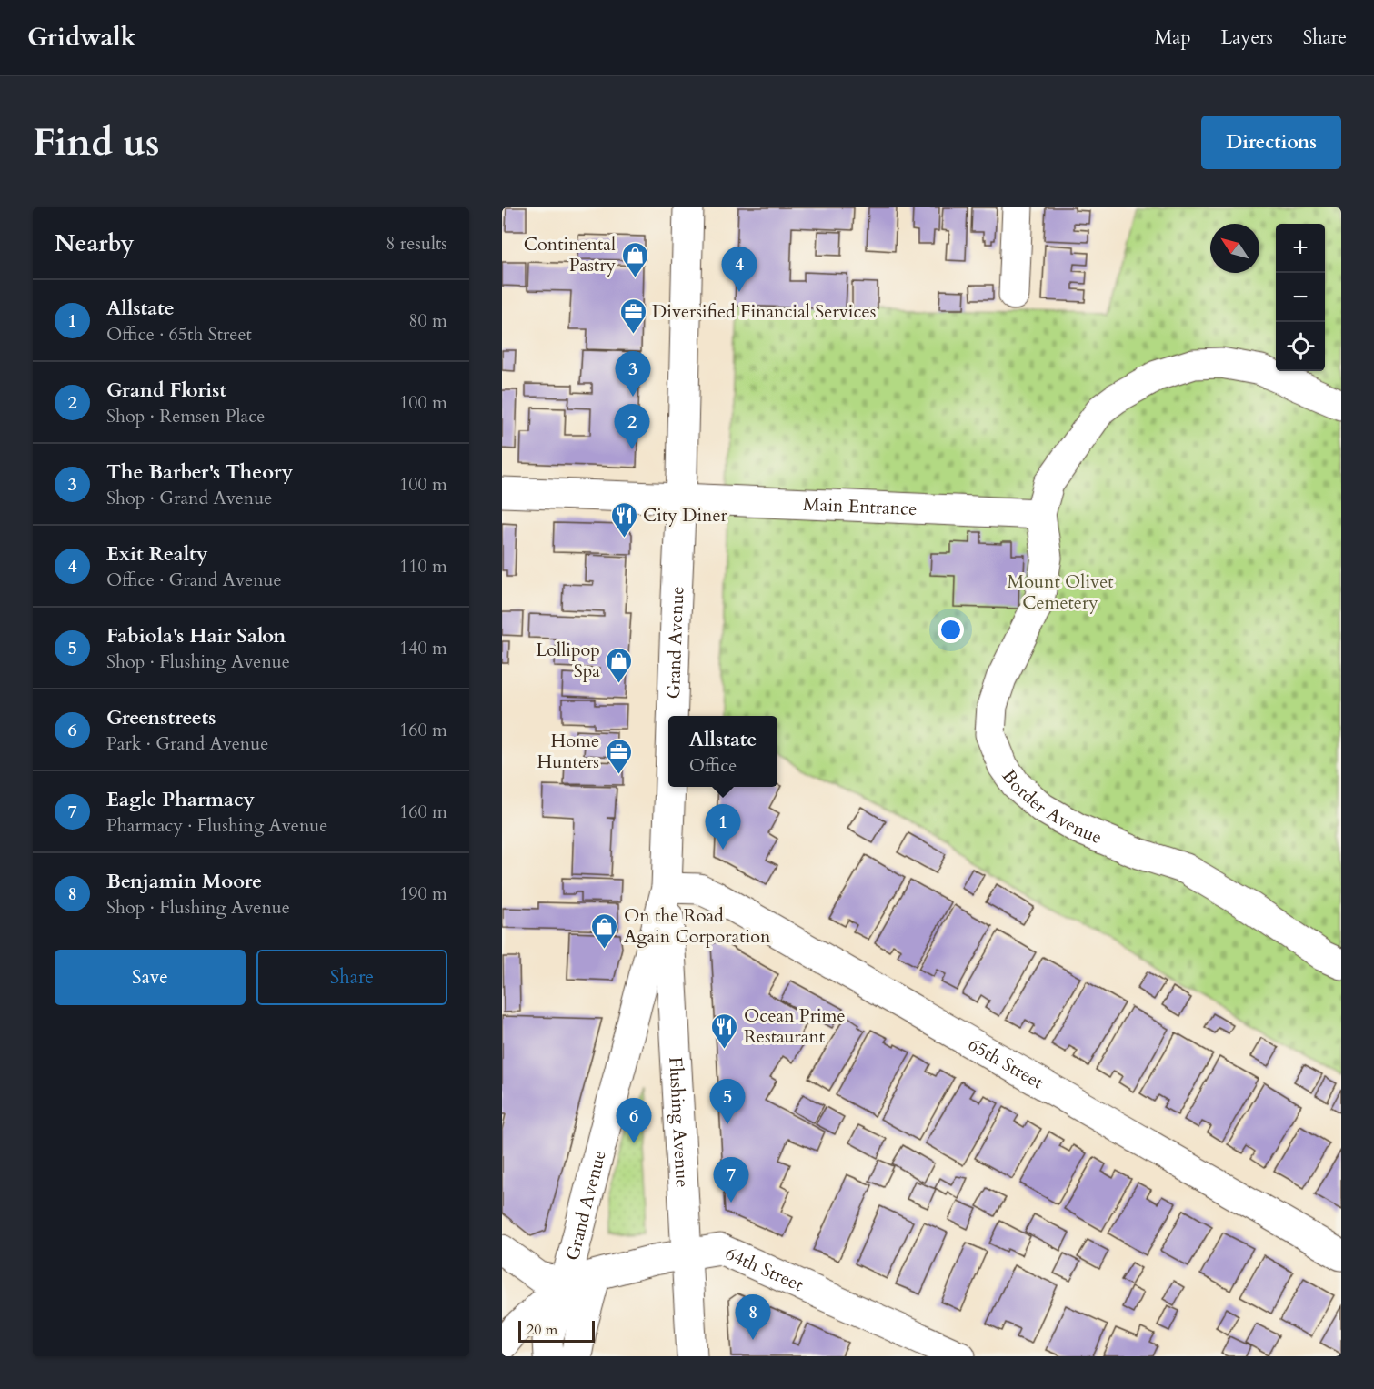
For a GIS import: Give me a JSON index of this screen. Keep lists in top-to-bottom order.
{
  "streets": {
    "main road": [
      "Main Entrance",
      "Grand Avenue",
      "Border Avenue",
      "65th Street",
      "Flushing Avenue",
      "64th Street"
    ]
  },
  "crossings": [
    ["Main Entrance", "Grand Avenue"],
    ["Main Entrance", "Border Avenue"],
    ["Grand Avenue", "65th Street"],
    ["Grand Avenue", "Flushing Avenue"],
    ["Grand Avenue", "64th Street"],
    ["65th Street", "Flushing Avenue"],
    ["Flushing Avenue", "64th Street"]
  ],
  "parks": ["Mount Olivet Cemetery"],
  "places": {
    "shop": ["Continental Pastry", "Lollipop Spa", "On the Road Again Corporation"],
    "office": ["Diversified Financial Services", "Home Hunters"],
    "restaurant": ["City Diner", "Ocean Prime Restaurant"]
  },
  "scale_bar": "20 m",
  "north": "top left",
  "page": {
    "header": "Gridwalk",
    "nav": ["Map", "Layers", "Share"],
    "buttons": [
      "Directions",
      ["Save", "Share"]
    ],
    "title": "Find us",
    "heading": ["Nearby", "8 results"],
    "map_buttons": ["+", "−"],
    "pins": [
      "4",
      "3",
      "2",
      "1",
      "5",
      "6",
      "7",
      "8"
    ],
    "list": [
      {
        "mark": "1",
        "name": "Allstate",
        "note": "Office · 65th Street",
        "value": "80 m"
      },
      {
        "mark": "2",
        "name": "Grand Florist",
        "note": "Shop · Remsen Place",
        "value": "100 m"
      },
      {
        "mark": "3",
        "name": "The Barber's Theory",
        "note": "Shop · Grand Avenue",
        "value": "100 m"
      },
      {
        "mark": "4",
        "name": "Exit Realty",
        "note": "Office · Grand Avenue",
        "value": "110 m"
      },
      {
        "mark": "5",
        "name": "Fabiola's Hair Salon",
        "note": "Shop · Flushing Avenue",
        "value": "140 m"
      },
      {
        "mark": "6",
        "name": "Greenstreets",
        "note": "Park · Grand Avenue",
        "value": "160 m"
      },
      {
        "mark": "7",
        "name": "Eagle Pharmacy",
        "note": "Pharmacy · Flushing Avenue",
        "value": "160 m"
      },
      {
        "mark": "8",
        "name": "Benjamin Moore",
        "note": "Shop · Flushing Avenue",
        "value": "190 m"
      }
    ],
    "popup": ["Allstate", "Office"],
    "scale": "20 m"
  }
}
